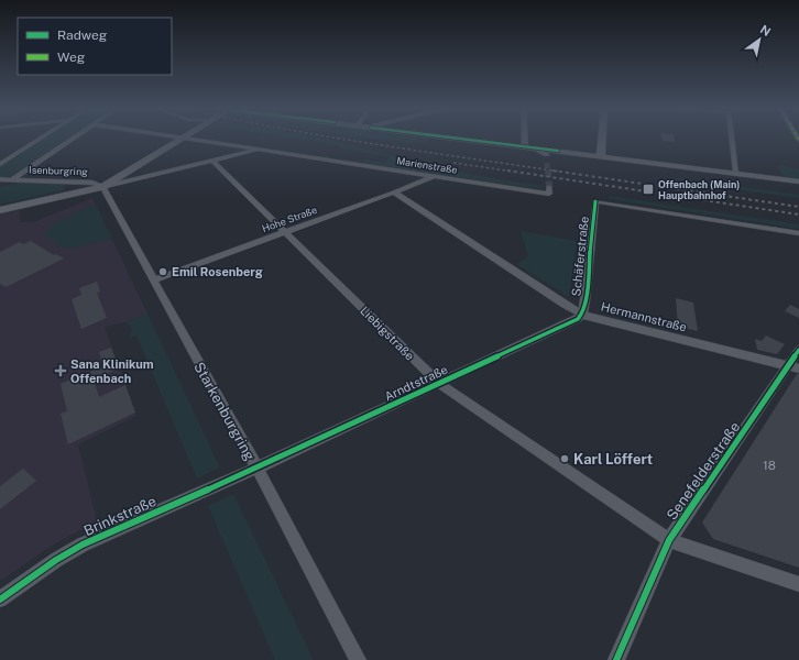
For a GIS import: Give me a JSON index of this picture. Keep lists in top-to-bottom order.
{
  "streets": {
    "street": [
      "Marienstraße",
      "Isenburgring",
      "Hohe Straße",
      "Schäferstraße",
      "Hermannstraße",
      "Liebigstraße",
      "Arndtstraße",
      "Starkenburgring",
      "Senefelderstraße",
      "Brinkstraße"
    ]
  },
  "crossings": [
    ["Marienstraße", "Hohe Straße"],
    ["Isenburgring", "Starkenburgring"],
    ["Hohe Straße", "Hermannstraße"],
    ["Hohe Straße", "Liebigstraße"],
    ["Hohe Straße", "Starkenburgring"],
    ["Schäferstraße", "Hermannstraße"],
    ["Schäferstraße", "Arndtstraße"],
    ["Hermannstraße", "Arndtstraße"],
    ["Hermannstraße", "Senefelderstraße"],
    ["Liebigstraße", "Arndtstraße"],
    ["Liebigstraße", "Senefelderstraße"],
    ["Arndtstraße", "Starkenburgring"],
    ["Arndtstraße", "Brinkstraße"],
    ["Starkenburgring", "Brinkstraße"]
  ],
  "places": {
    "transit": ["Offenbach (Main) Hauptbahnhof"],
    "other": ["Emil Rosenberg", "Karl Löffert"],
    "health": ["Sana Klinikum Offenbach"]
  },
  "house_numbers": ["18"],
  "legend": ["Radweg", "Weg"],
  "north": "top right"
}
